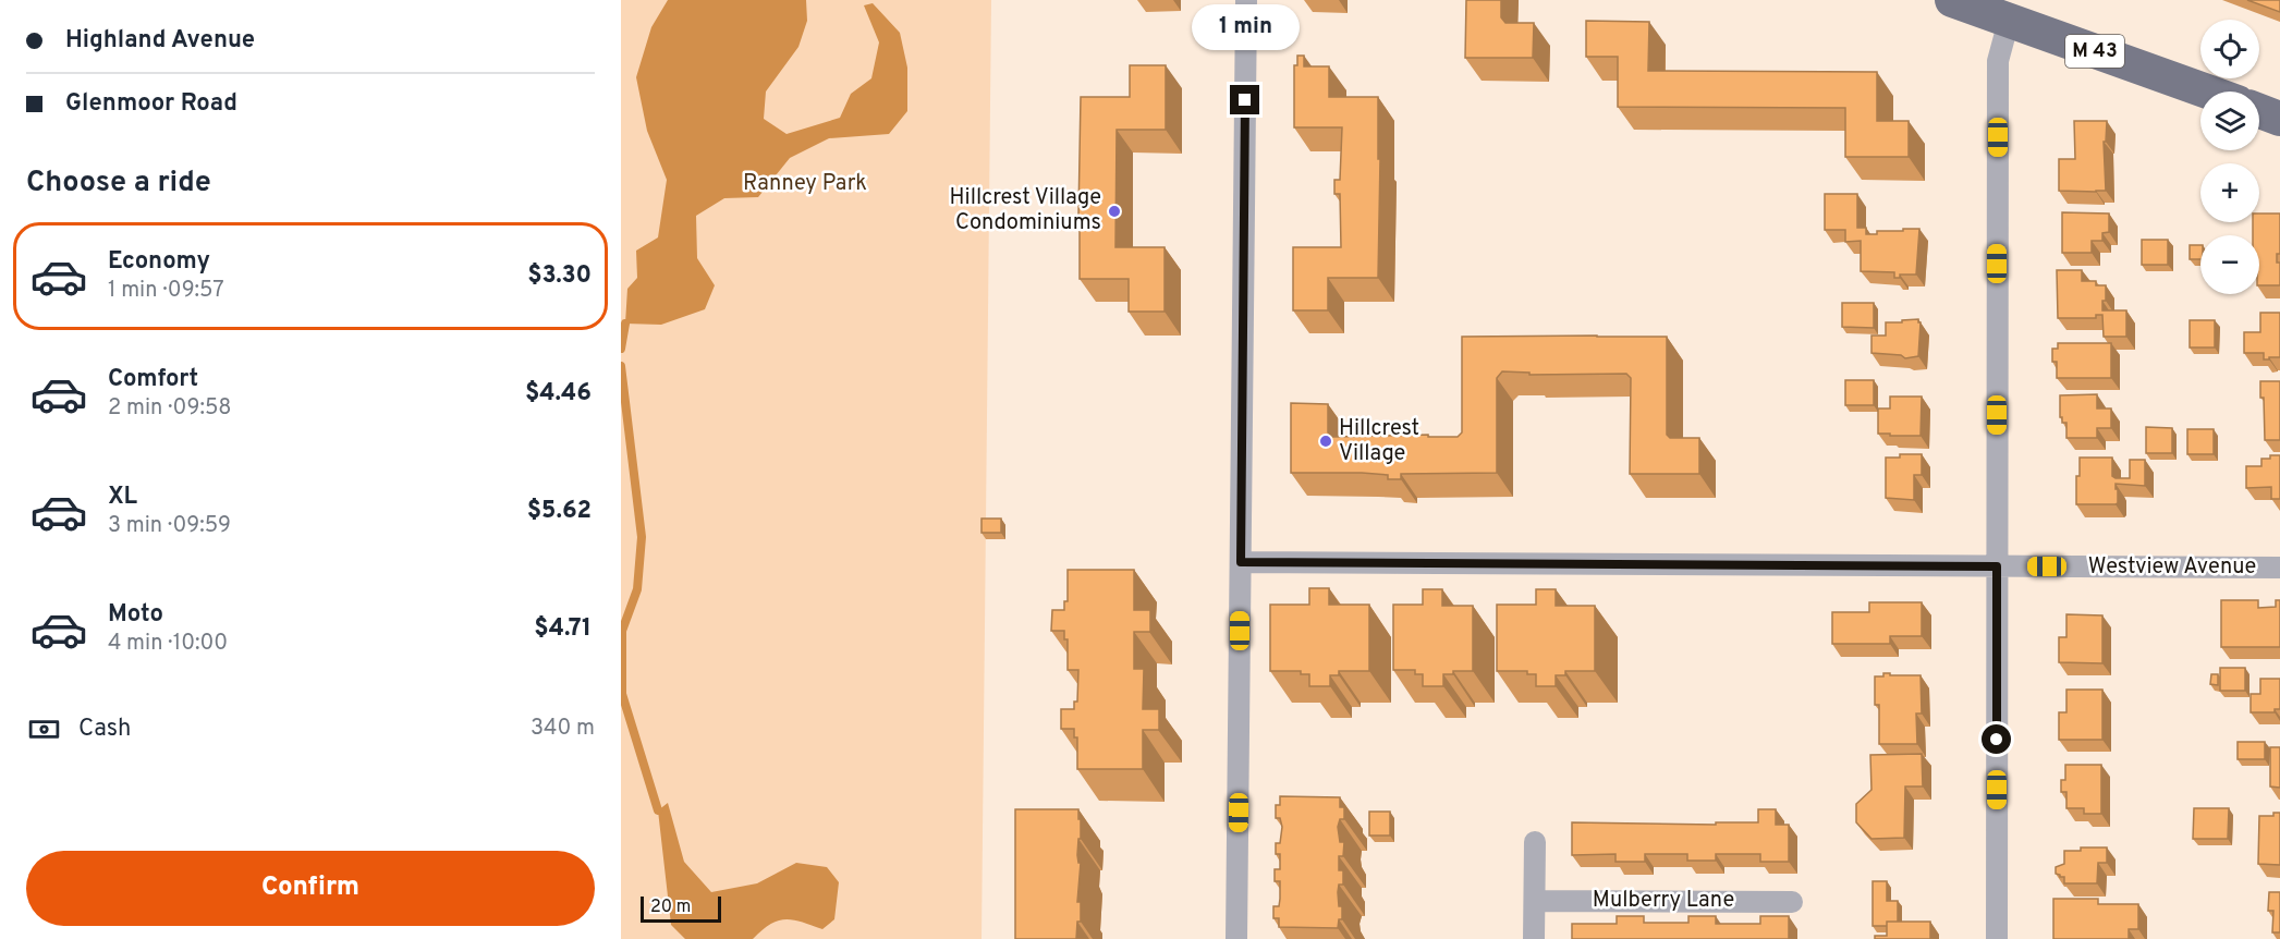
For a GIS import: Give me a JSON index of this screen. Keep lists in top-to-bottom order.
{
  "streets": {
    "main road": ["M 43"],
    "street": ["Westview Avenue", "Mulberry Lane"]
  },
  "parks": ["Ranney Park"],
  "places": ["Hillcrest Village Condominiums", "Hillcrest Village"],
  "scale_bar": "20 m",
  "page": {
    "banner": ["Highland Avenue", "Glenmoor Road"],
    "bubble": "1 min",
    "map_buttons": ["+", "−"],
    "heading": "Choose a ride",
    "list": [
      {
        "name": "Economy",
        "note": "1 min · 09:57",
        "value": "$3.30"
      },
      {
        "name": "Comfort",
        "note": "2 min · 09:58",
        "value": "$4.46"
      },
      {
        "name": "XL",
        "note": "3 min · 09:59",
        "value": "$5.62"
      },
      {
        "name": "Moto",
        "note": "4 min · 10:00",
        "value": "$4.71"
      }
    ],
    "pay": ["Cash", "340 m"],
    "buttons": "Confirm",
    "scale": "20 m"
  }
}
